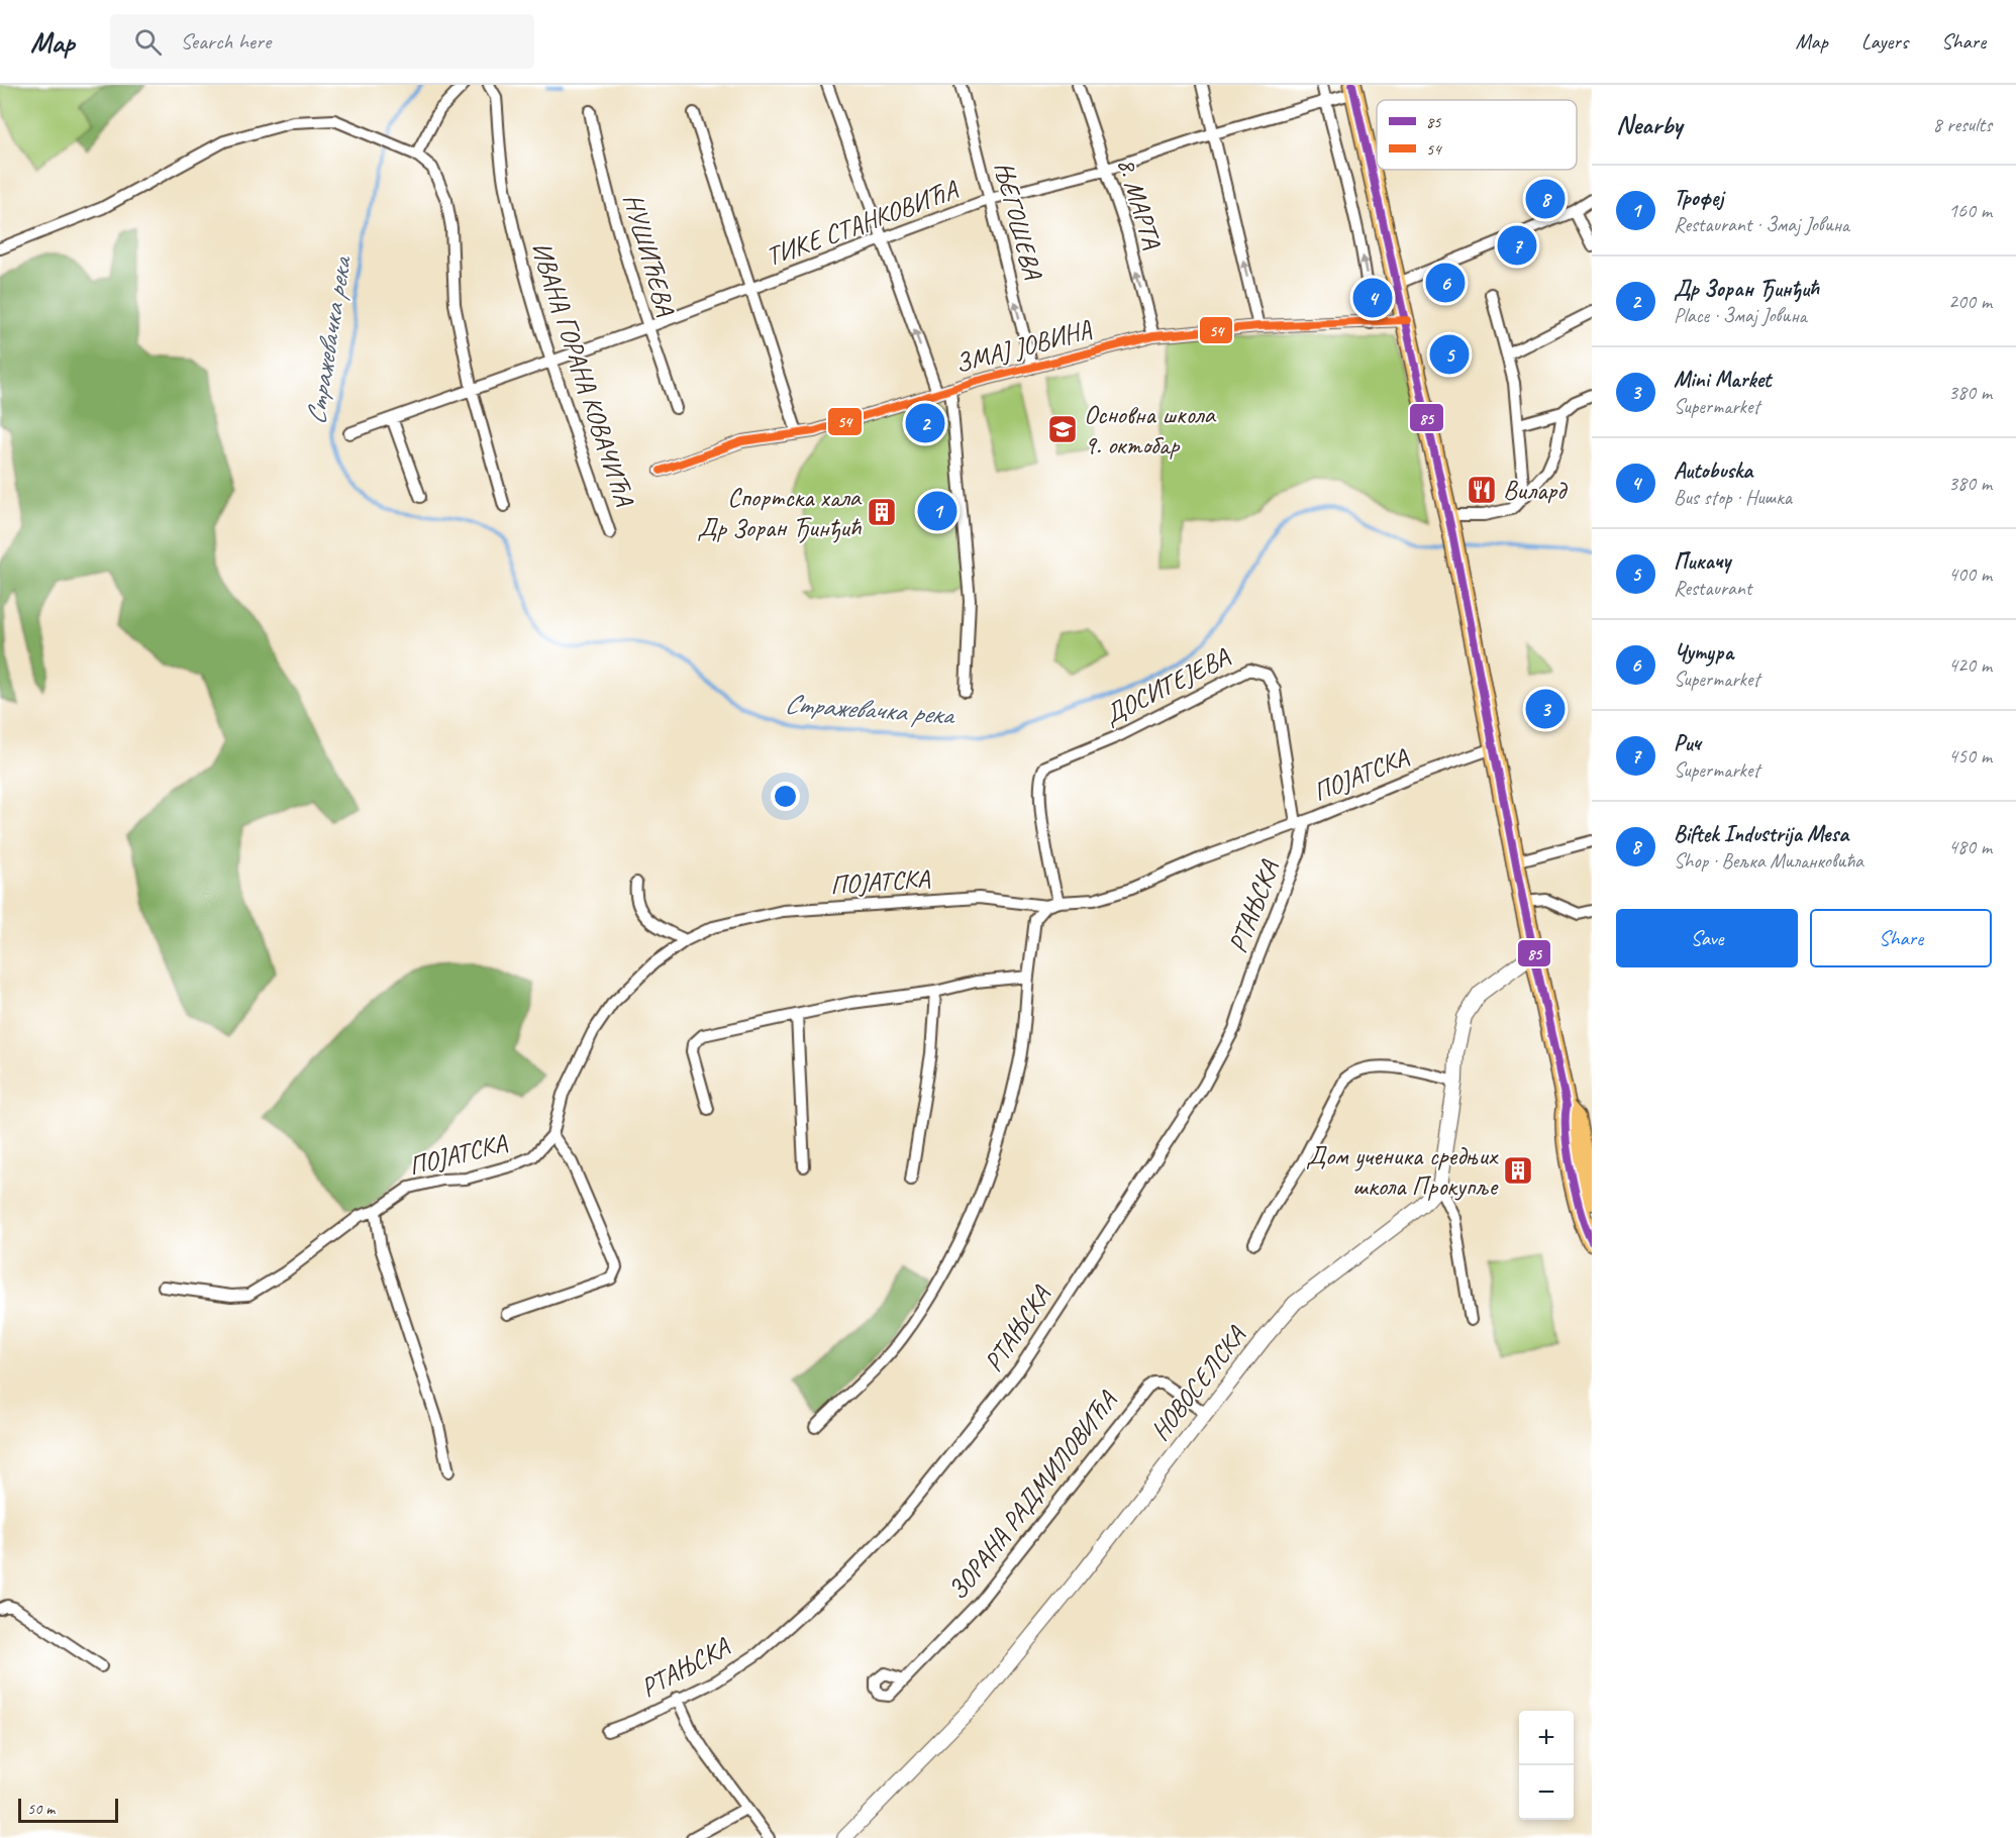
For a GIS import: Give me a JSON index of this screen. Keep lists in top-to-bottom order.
{
  "streets": {
    "street": [
      "8. МАРТА",
      "ЊЕГОШЕВА",
      "ТИКЕ СТАНКОВИЋА",
      "НУШИЋЕВА",
      "ЗМАЈ ЈОВИНА",
      "ИВАНА ГОРАНА КОВАЧИЋА",
      "ДОСИТЕЈЕВА",
      "ПОЈАТСКА",
      "РТАЊСКА",
      "НОВОСЕЛСКА",
      "ЗОРАНА РАДМИЛОВИЋА"
    ]
  },
  "crossings": [
    ["8. МАРТА", "ТИКЕ СТАНКОВИЋА"],
    ["8. МАРТА", "ЗМАЈ ЈОВИНА"],
    ["ЊЕГОШЕВА", "ТИКЕ СТАНКОВИЋА"],
    ["ЊЕГОШЕВА", "ЗМАЈ ЈОВИНА"],
    ["ТИКЕ СТАНКОВИЋА", "НУШИЋЕВА"],
    ["ТИКЕ СТАНКОВИЋА", "ИВАНА ГОРАНА КОВАЧИЋА"],
    ["ДОСИТЕЈЕВА", "ПОЈАТСКА"],
    ["ДОСИТЕЈЕВА", "РТАЊСКА"],
    ["ПОЈАТСКА", "РТАЊСКА"],
    ["НОВОСЕЛСКА", "ЗОРАНА РАДМИЛОВИЋА"]
  ],
  "one_way": ["8. МАРТА", "ЊЕГОШЕВА"],
  "water": ["Стражевачка река"],
  "places": {
    "school or university": ["Основна школа 9. октобар"],
    "restaurant": ["Вилард"],
    "building": ["Спортска хала Др Зоран Ђинђић", "Дом ученика средњих школа Прокупље"]
  },
  "lines": ["transit line 85", "transit line 54"],
  "legend": ["85", "54"],
  "scale_bar": "50 m",
  "page": {
    "header": "Map",
    "search": "Search here",
    "nav": ["Map", "Layers", "Share"],
    "heading": ["Nearby", "8 results"],
    "list": [
      {
        "mark": "1",
        "name": "Трофеј",
        "note": "Restaurant · Змај Јовина",
        "value": "160 m"
      },
      {
        "mark": "2",
        "name": "Др Зоран Ђинђић",
        "note": "Place · Змај Јовина",
        "value": "200 m"
      },
      {
        "mark": "3",
        "name": "Mini Market",
        "note": "Supermarket",
        "value": "380 m"
      },
      {
        "mark": "4",
        "name": "Autobuska",
        "note": "Bus stop · Нишка",
        "value": "380 m"
      },
      {
        "mark": "5",
        "name": "Пикачу",
        "note": "Restaurant",
        "value": "400 m"
      },
      {
        "mark": "6",
        "name": "Чутура",
        "note": "Supermarket",
        "value": "420 m"
      },
      {
        "mark": "7",
        "name": "Рич",
        "note": "Supermarket",
        "value": "450 m"
      },
      {
        "mark": "8",
        "name": "Biftek Industrija Mesa",
        "note": "Shop · Вељка Миланковића",
        "value": "480 m"
      }
    ],
    "pins": [
      "8",
      "7",
      "6",
      "4",
      "5",
      "2",
      "1",
      "3"
    ],
    "buttons": ["Save", "Share"],
    "map_buttons": ["+", "−"],
    "scale": "50 m"
  }
}
